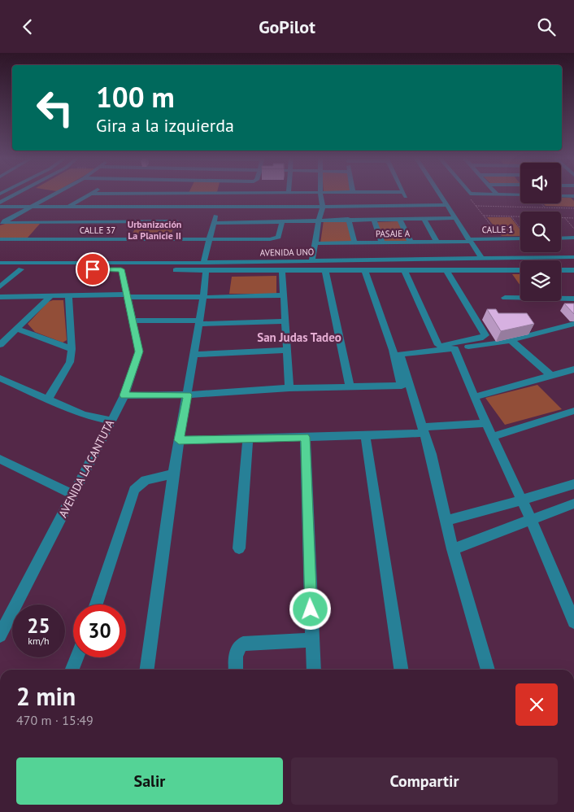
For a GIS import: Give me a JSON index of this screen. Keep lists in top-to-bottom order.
{
  "streets": {
    "street": [
      "CALLE 1",
      "CALLE 37",
      "PASAJE A",
      "AVENIDA UNO",
      "AVENIDA LA CANTUTA"
    ]
  },
  "crossings": [
    ["CALLE 1", "PASAJE A"],
    ["AVENIDA UNO", "AVENIDA LA CANTUTA"]
  ],
  "districts": ["Urbanización La Planicie II", "San Judas Tadeo"],
  "page": {
    "header": "GoPilot",
    "turn": ["100 m", "Gira a la izquierda"],
    "speed": "25 km/h",
    "limit": "30",
    "heading": ["2 min", "470 m · 15:49"],
    "buttons": ["Salir", "Compartir"]
  }
}
